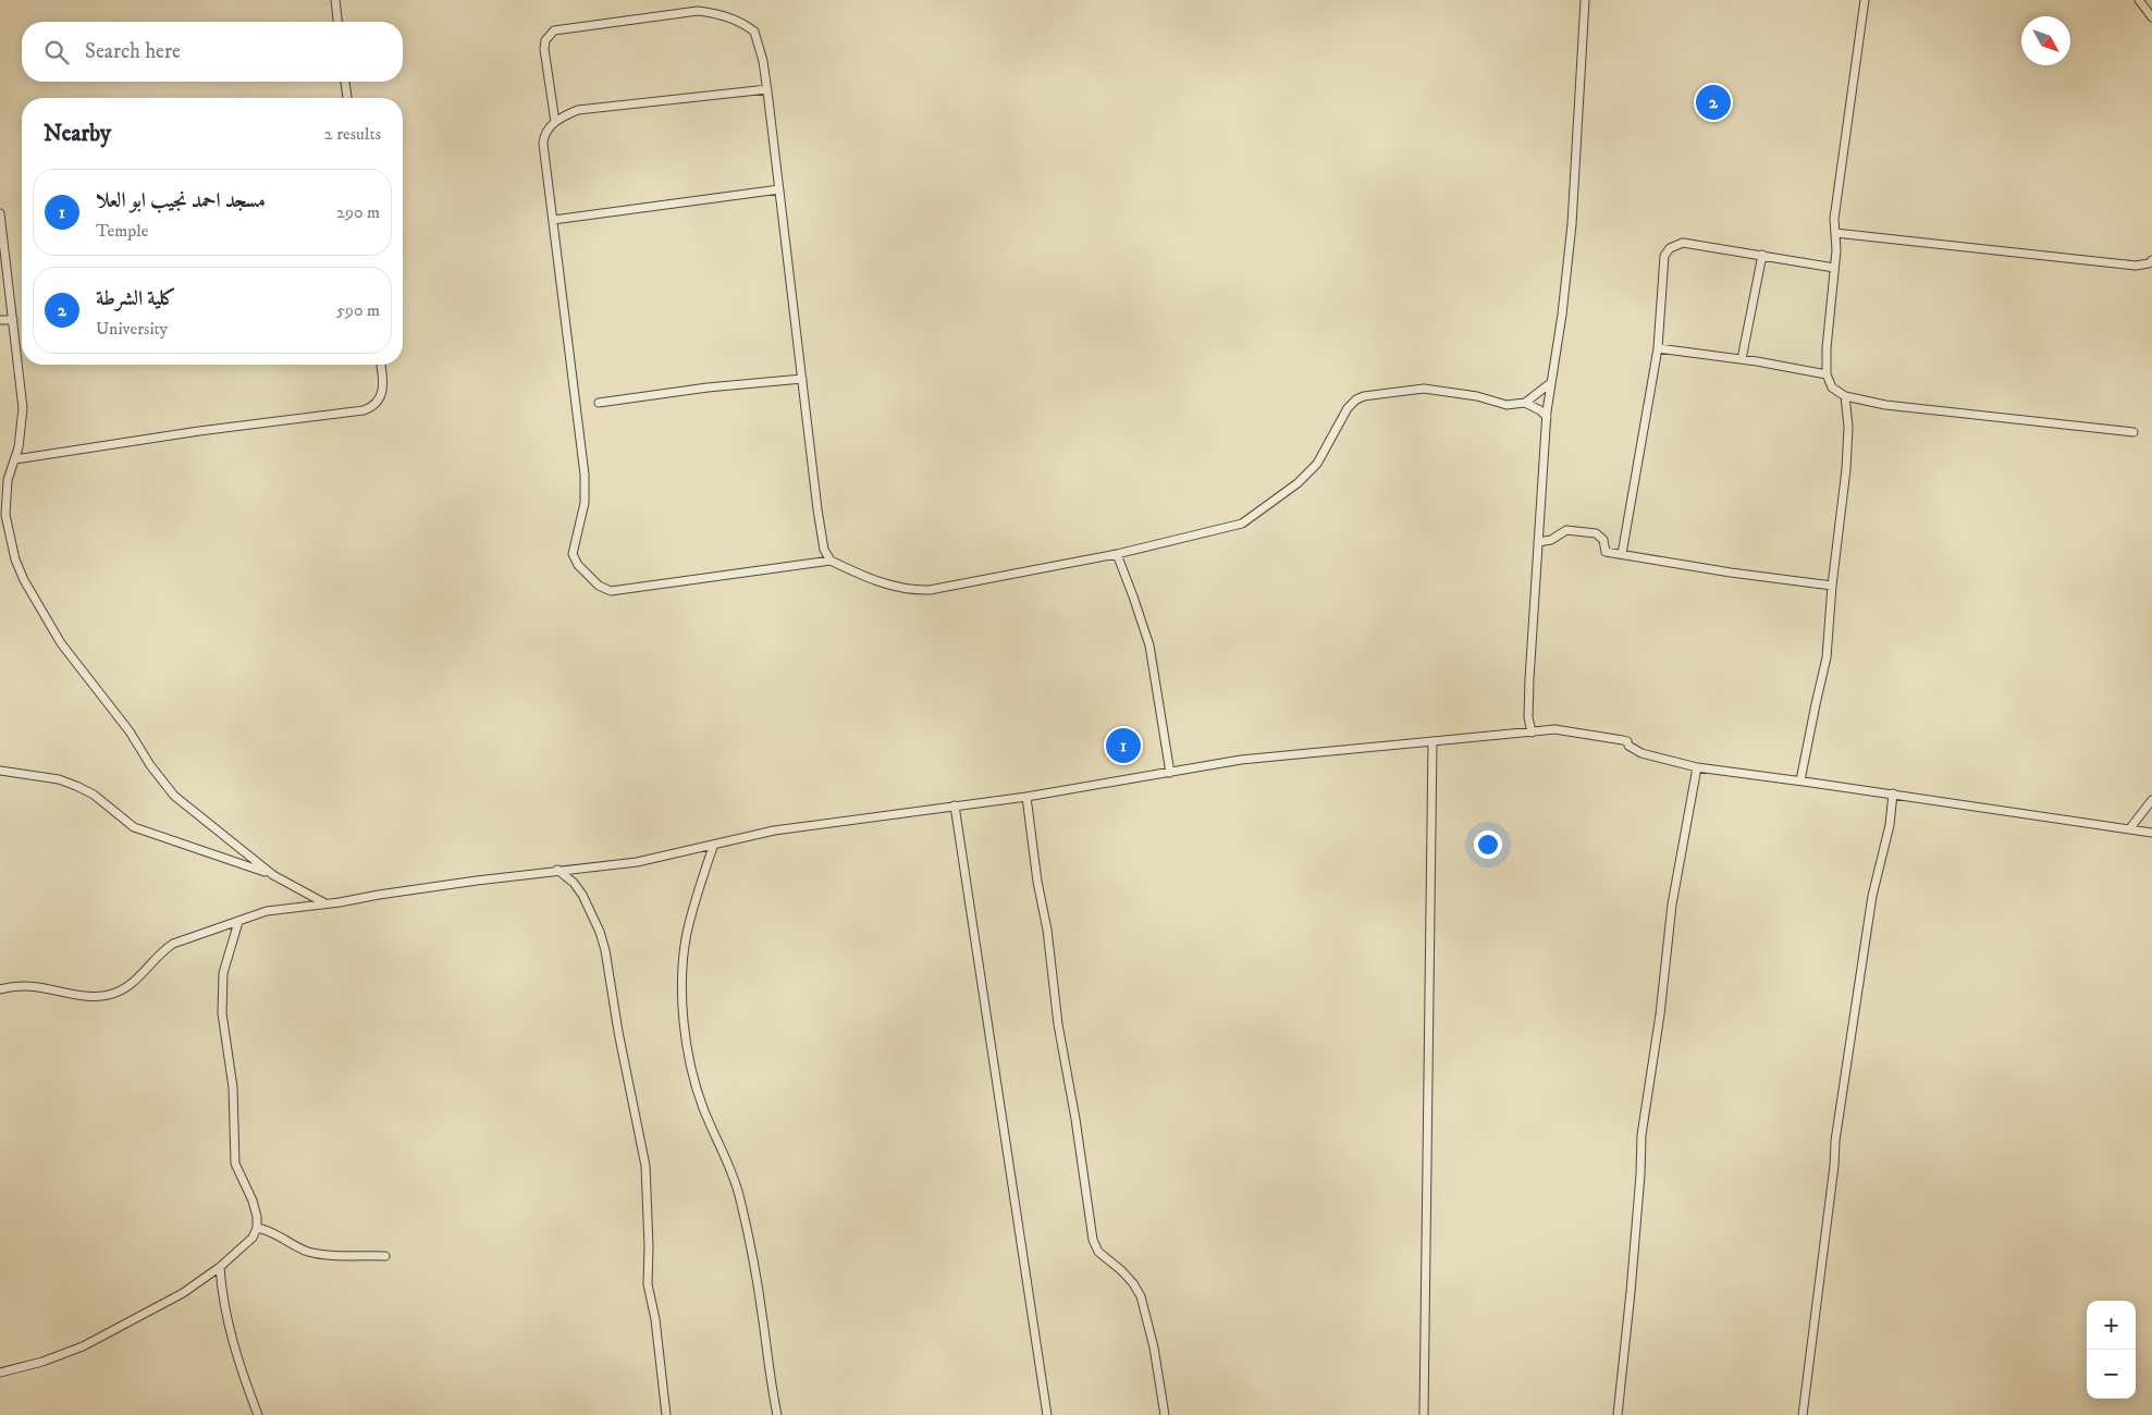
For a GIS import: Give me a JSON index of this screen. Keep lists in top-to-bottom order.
{
  "north": "bottom right",
  "page": {
    "search": "Search here",
    "pins": ["2", "1"],
    "heading": ["Nearby", "2 results"],
    "list": [
      {
        "mark": "1",
        "name": "مسجد احمد نجيب ابو العلا",
        "note": "Temple",
        "value": "290 m"
      },
      {
        "mark": "2",
        "name": "كلية الشرطة",
        "note": "University",
        "value": "590 m"
      }
    ],
    "map_buttons": ["+", "−"]
  }
}
